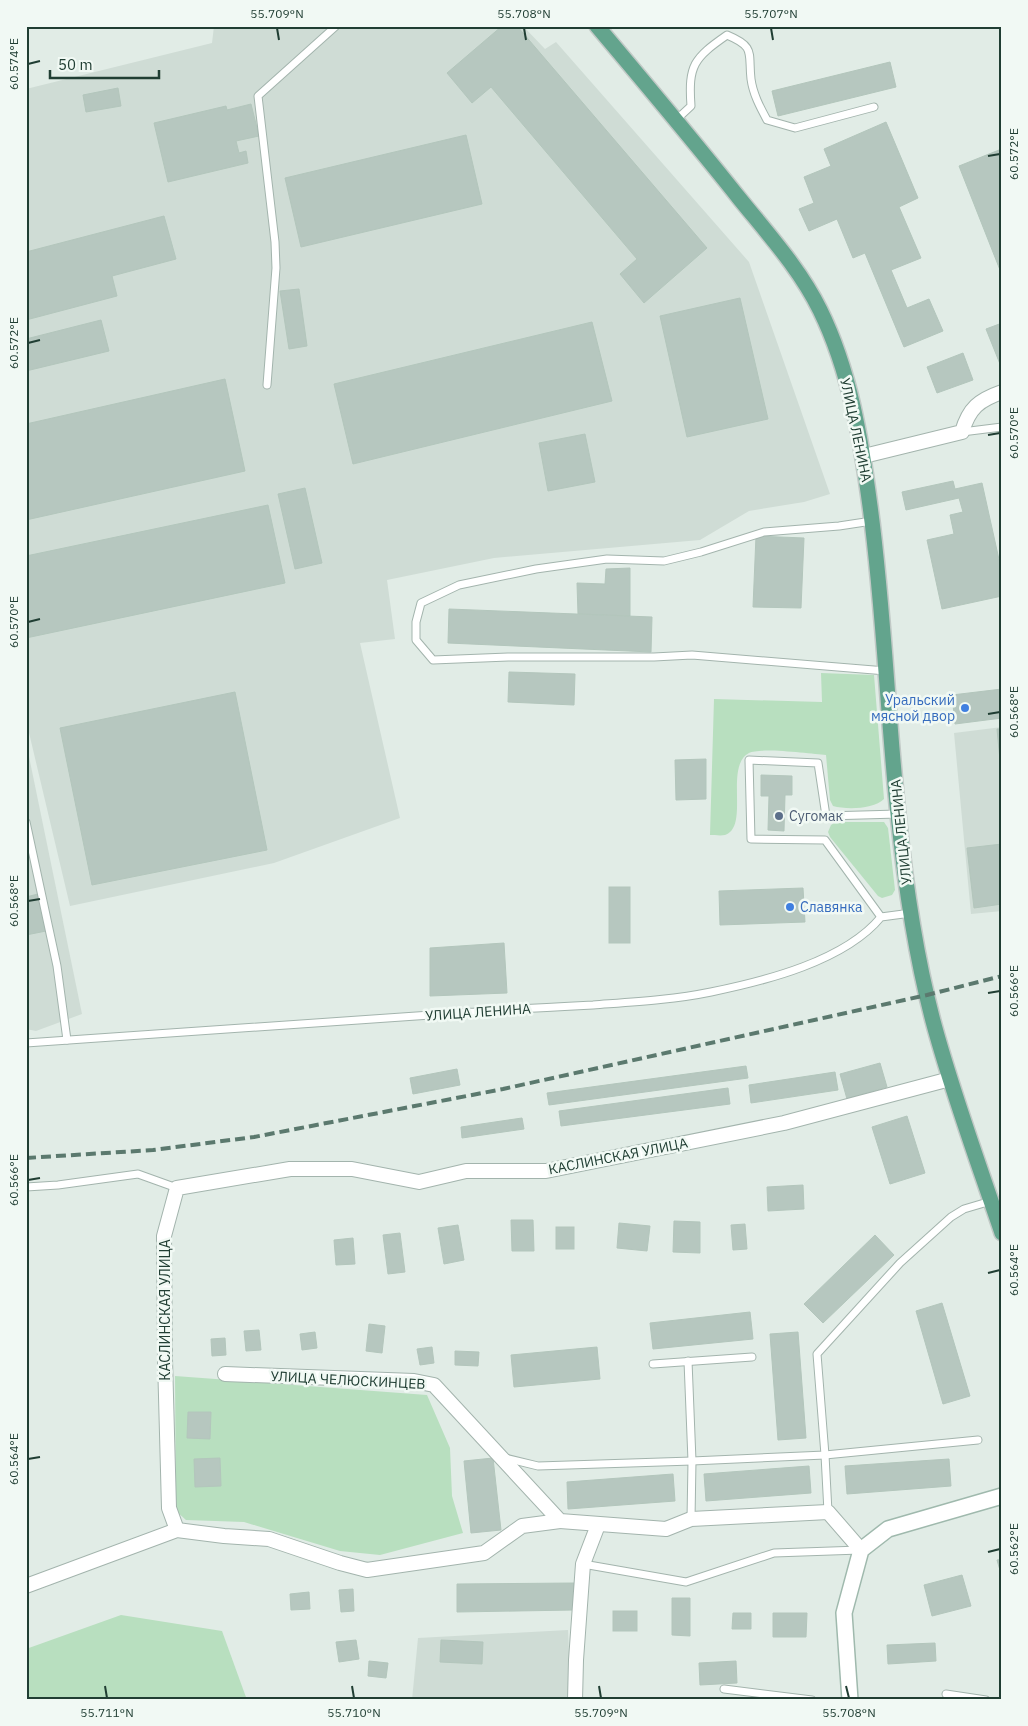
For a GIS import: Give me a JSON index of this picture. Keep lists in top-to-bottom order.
{
  "streets": {
    "main road": ["УЛИЦА ЛЕНИНА"],
    "street": ["КАСЛИНСКАЯ УЛИЦА", "УЛИЦА ЧЕЛЮСКИНЦЕВ"]
  },
  "crossings": [
    ["УЛИЦА ЛЕНИНА", "КАСЛИНСКАЯ УЛИЦА"]
  ],
  "places": ["Уральский мясной двор", "Сугомак", "Славянка"],
  "scale_bar": "50 m",
  "coordinates": [
    "55.709°N",
    "55.708°N",
    "55.707°N",
    "60.574°E",
    "60.572°E",
    "60.570°E",
    "60.568°E",
    "60.566°E",
    "60.564°E",
    "60.562°E",
    "55.711°N",
    "55.710°N"
  ]
}
